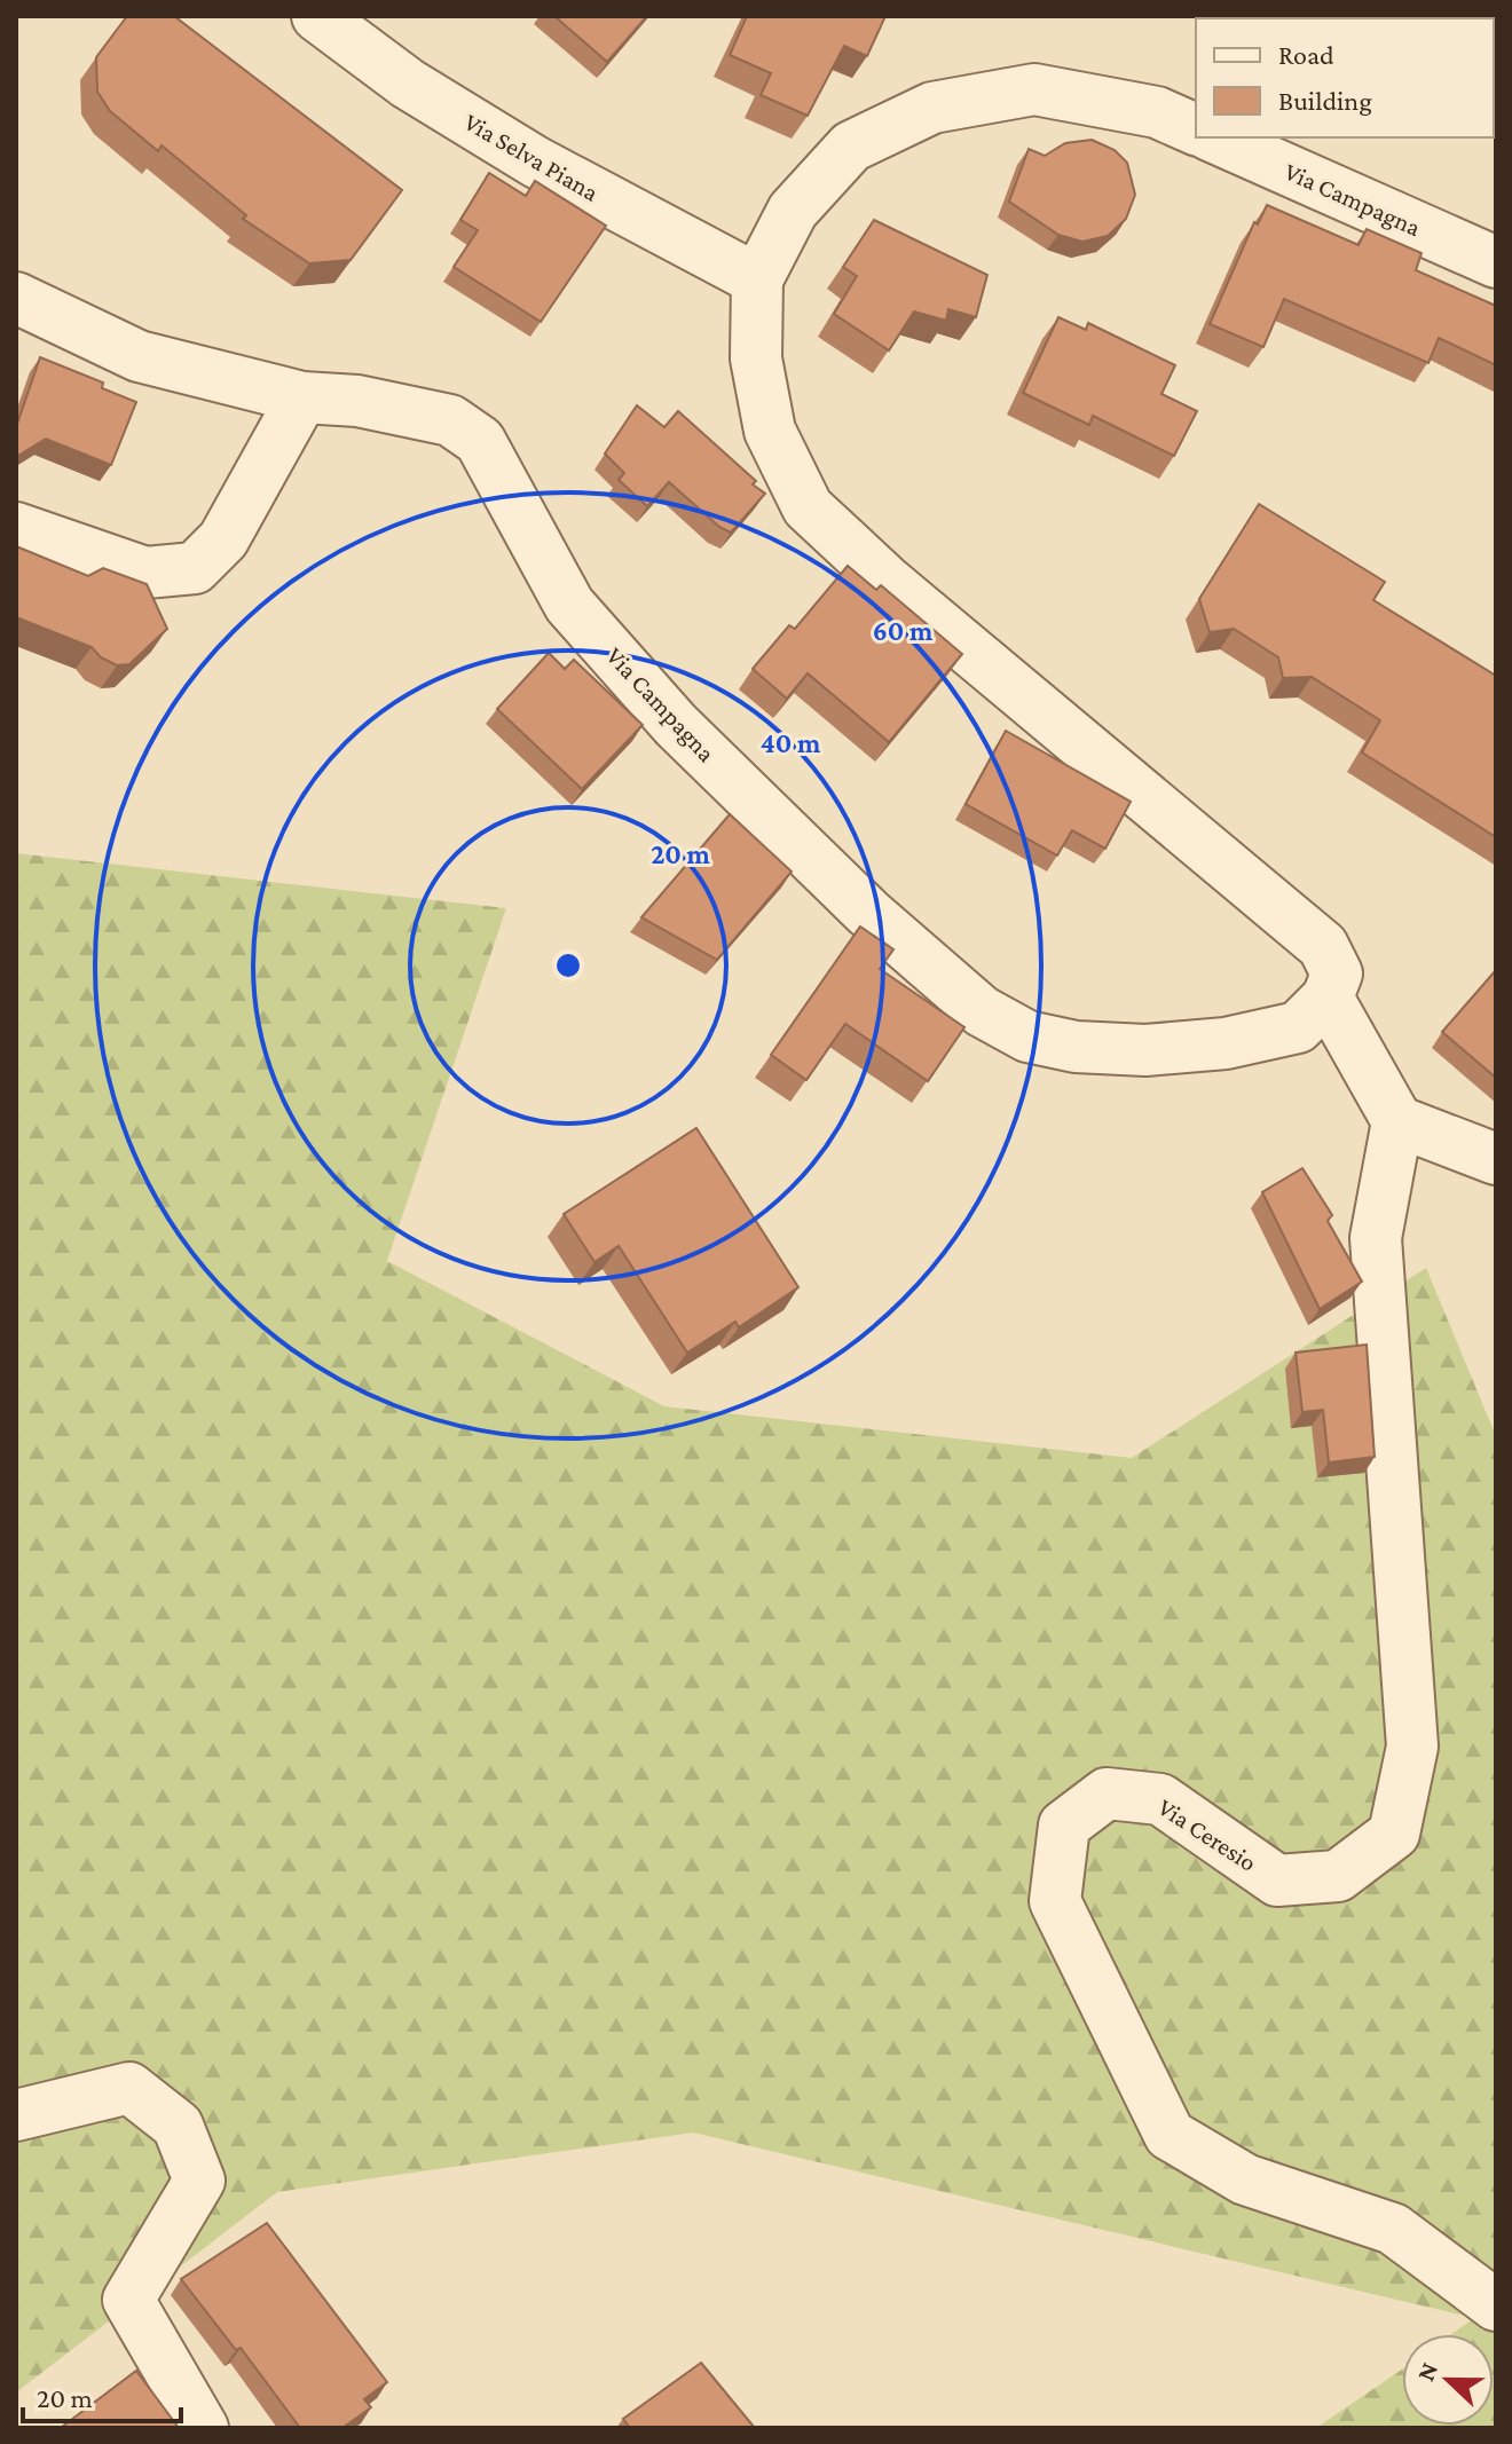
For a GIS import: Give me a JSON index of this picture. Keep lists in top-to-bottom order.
{
  "streets": {
    "street": ["Via Selva Piana", "Via Campagna", "Via Ceresio"]
  },
  "legend": ["Road", "Building"],
  "scale_bar": "20 m",
  "north": "left",
  "rings": ["60 m", "40 m", "20 m"]
}
